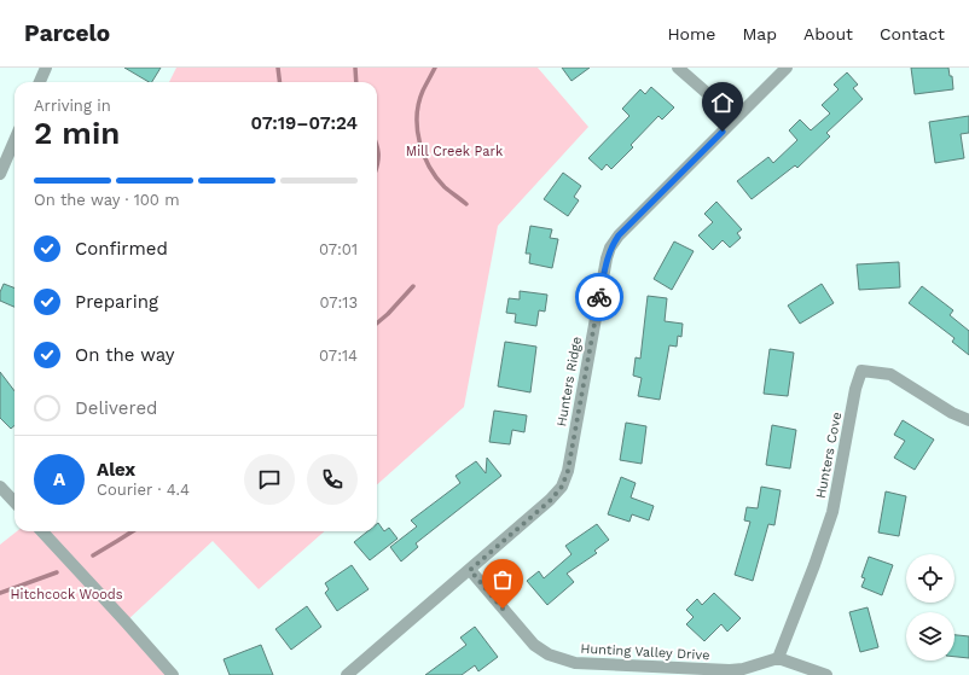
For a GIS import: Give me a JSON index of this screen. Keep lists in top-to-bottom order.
{
  "streets": {
    "street": ["Hunters Ridge", "Hunters Cove", "Hunting Valley Drive"]
  },
  "crossings": [
    ["Hunters Ridge", "Hunting Valley Drive"],
    ["Hunters Cove", "Hunting Valley Drive"]
  ],
  "parks": ["Mill Creek Park", "Hitchcock Woods"],
  "page": {
    "header": "Parcelo",
    "nav": [
      "Home",
      "Map",
      "About",
      "Contact"
    ],
    "heading": ["2 min", "Arriving in", "07:19–07:24"],
    "panel": ["Alex", "Courier · 4.4"],
    "bar": "On the way · 100 m",
    "list": [
      ["Confirmed", "07:01"],
      ["Preparing", "07:13"],
      ["On the way", "07:14"],
      "Delivered"
    ],
    "round": "A"
  }
}
